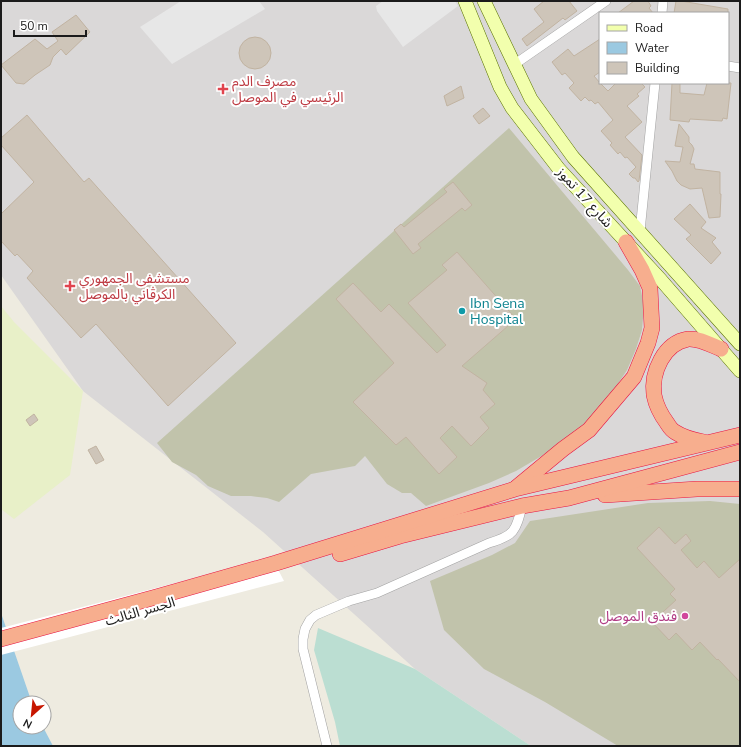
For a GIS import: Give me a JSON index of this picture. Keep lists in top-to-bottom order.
{
  "streets": {
    "highway": ["الجسر الثالث"],
    "main road": ["شارع 17 تموز"]
  },
  "places": {
    "health": ["مصرف الدم الرئيسي في الموصل", "مستشفى الجمهوري الكرڤاني بالموصل"],
    "other": ["Ibn Sena Hospital", "فندق الموصل"]
  },
  "legend": ["Road", "Water", "Building"],
  "scale_bar": "50 m",
  "north": "bottom left"
}
